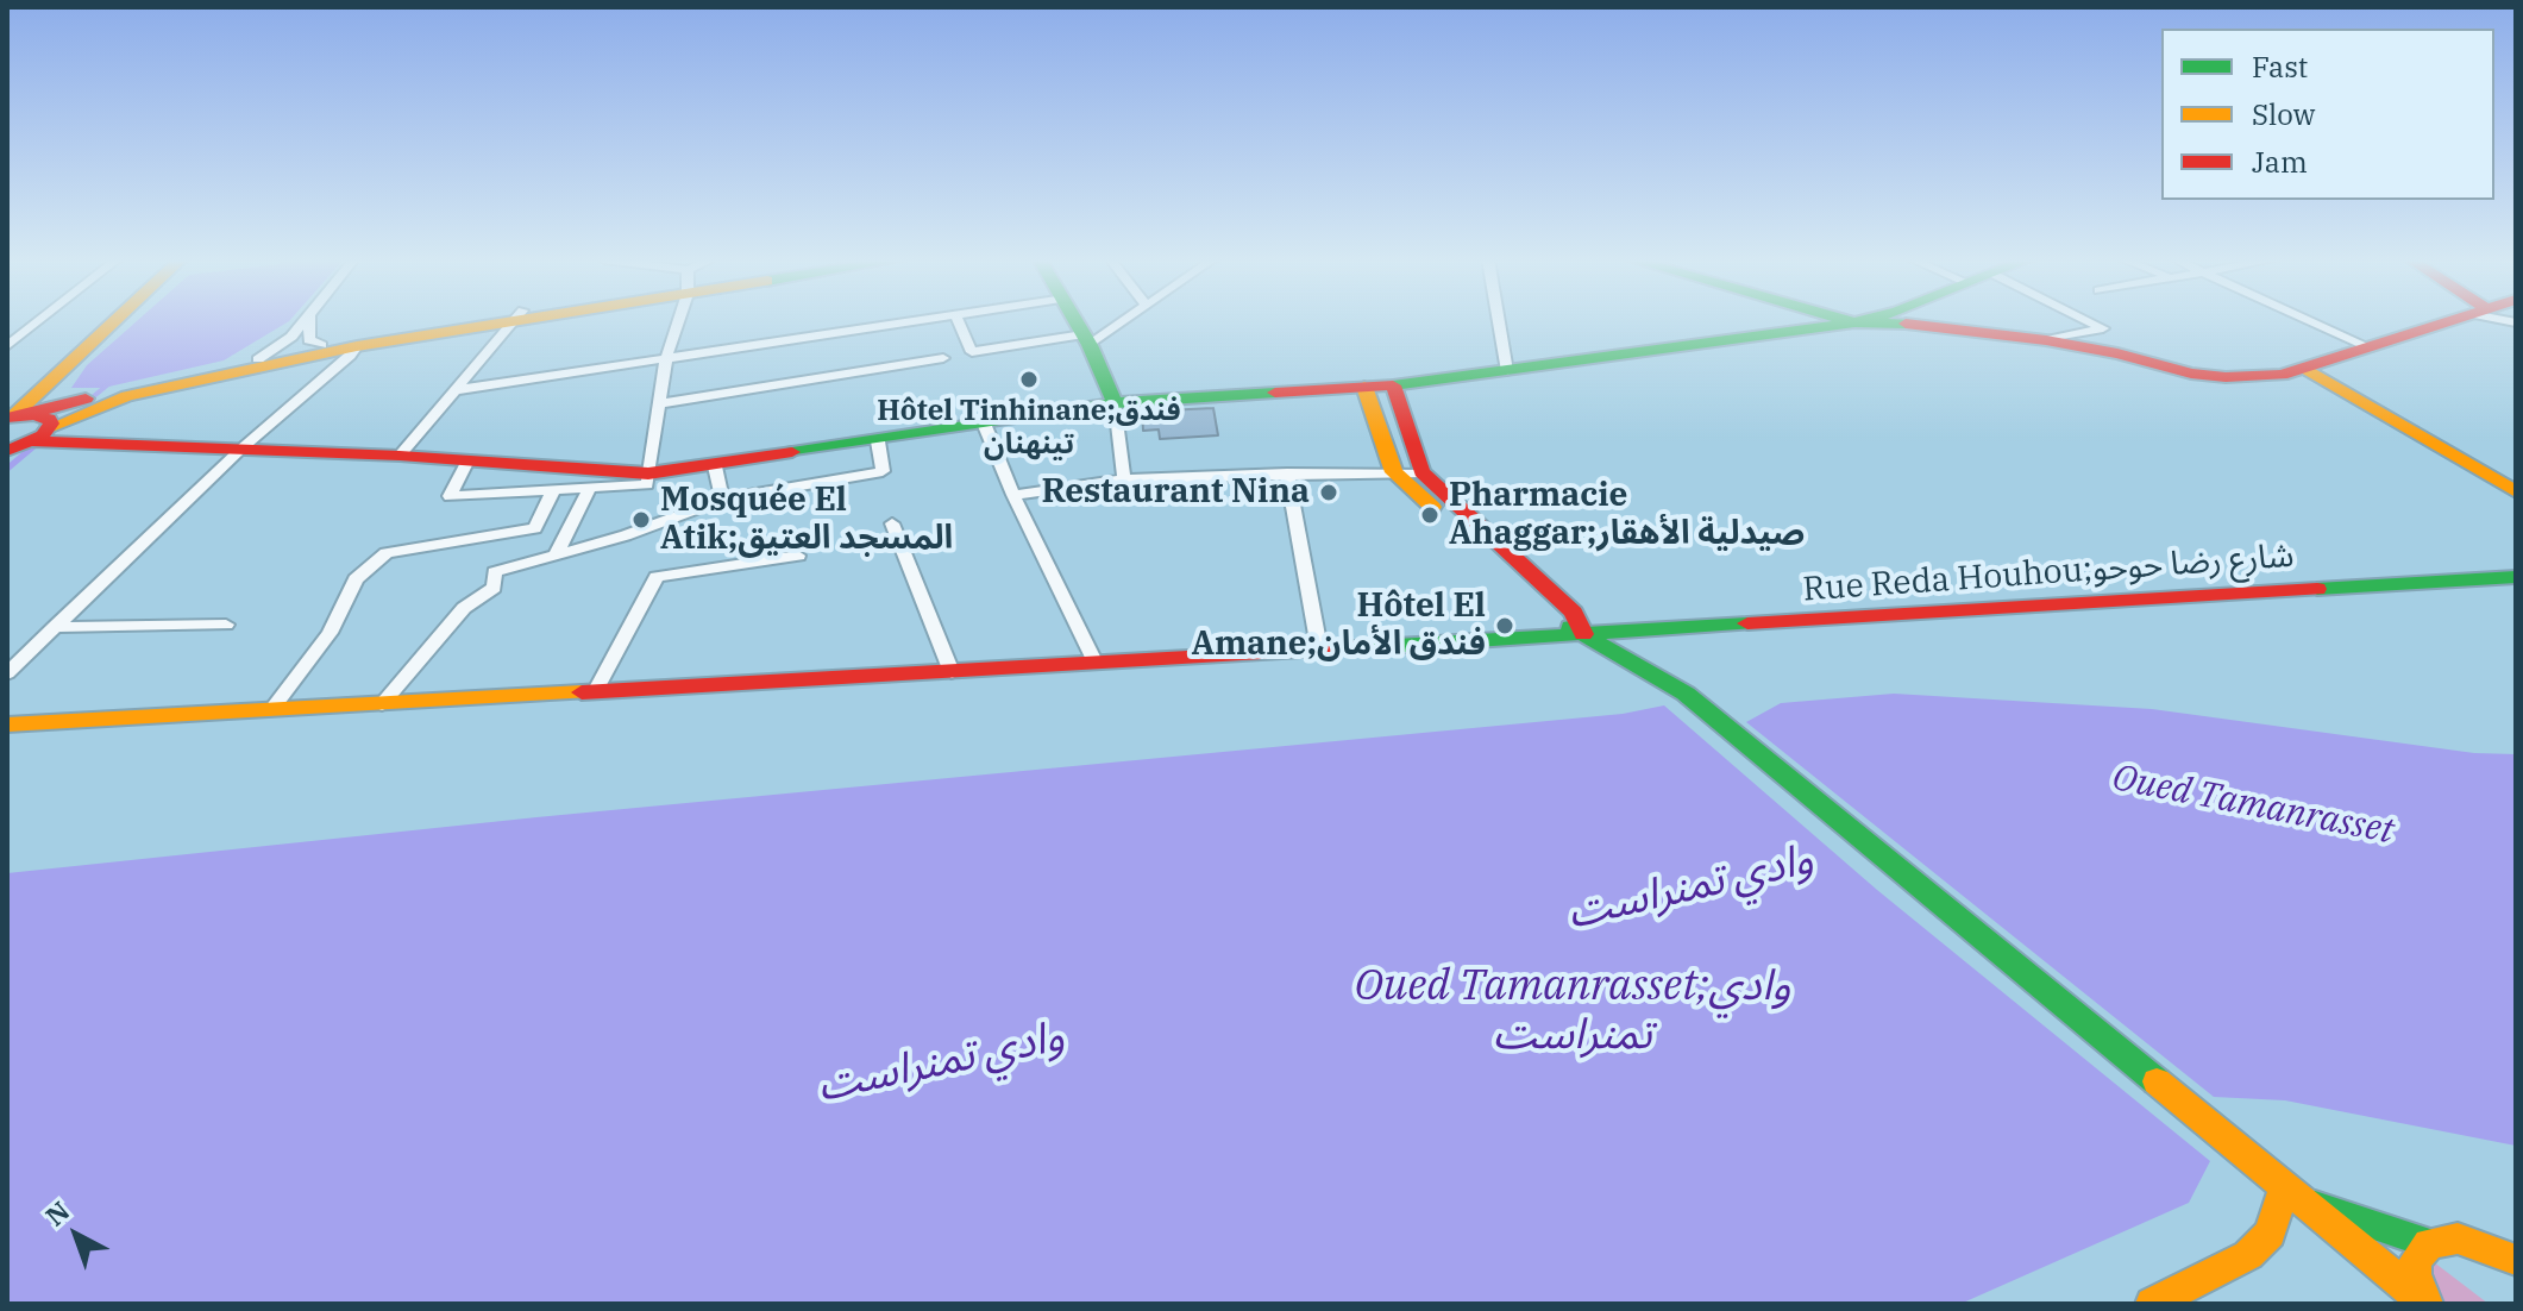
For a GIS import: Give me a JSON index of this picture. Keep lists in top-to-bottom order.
{
  "streets": {
    "street": ["Rue Reda Houhou;شارع رضا حوحو"]
  },
  "water": ["Oued Tamanrasset", "وادي تمنراست", "Oued Tamanrasset;وادي تمنراست"],
  "places": [
    "Hôtel Tinhinane;فندق تينهنان",
    "Restaurant Nina",
    "Pharmacie Ahaggar;صيدلية الأهقار",
    "Mosquée El Atik;المسجد العتيق",
    "Hôtel El Amane;فندق الأمان"
  ],
  "legend": ["Fast", "Slow", "Jam"],
  "north": "top left"
}
